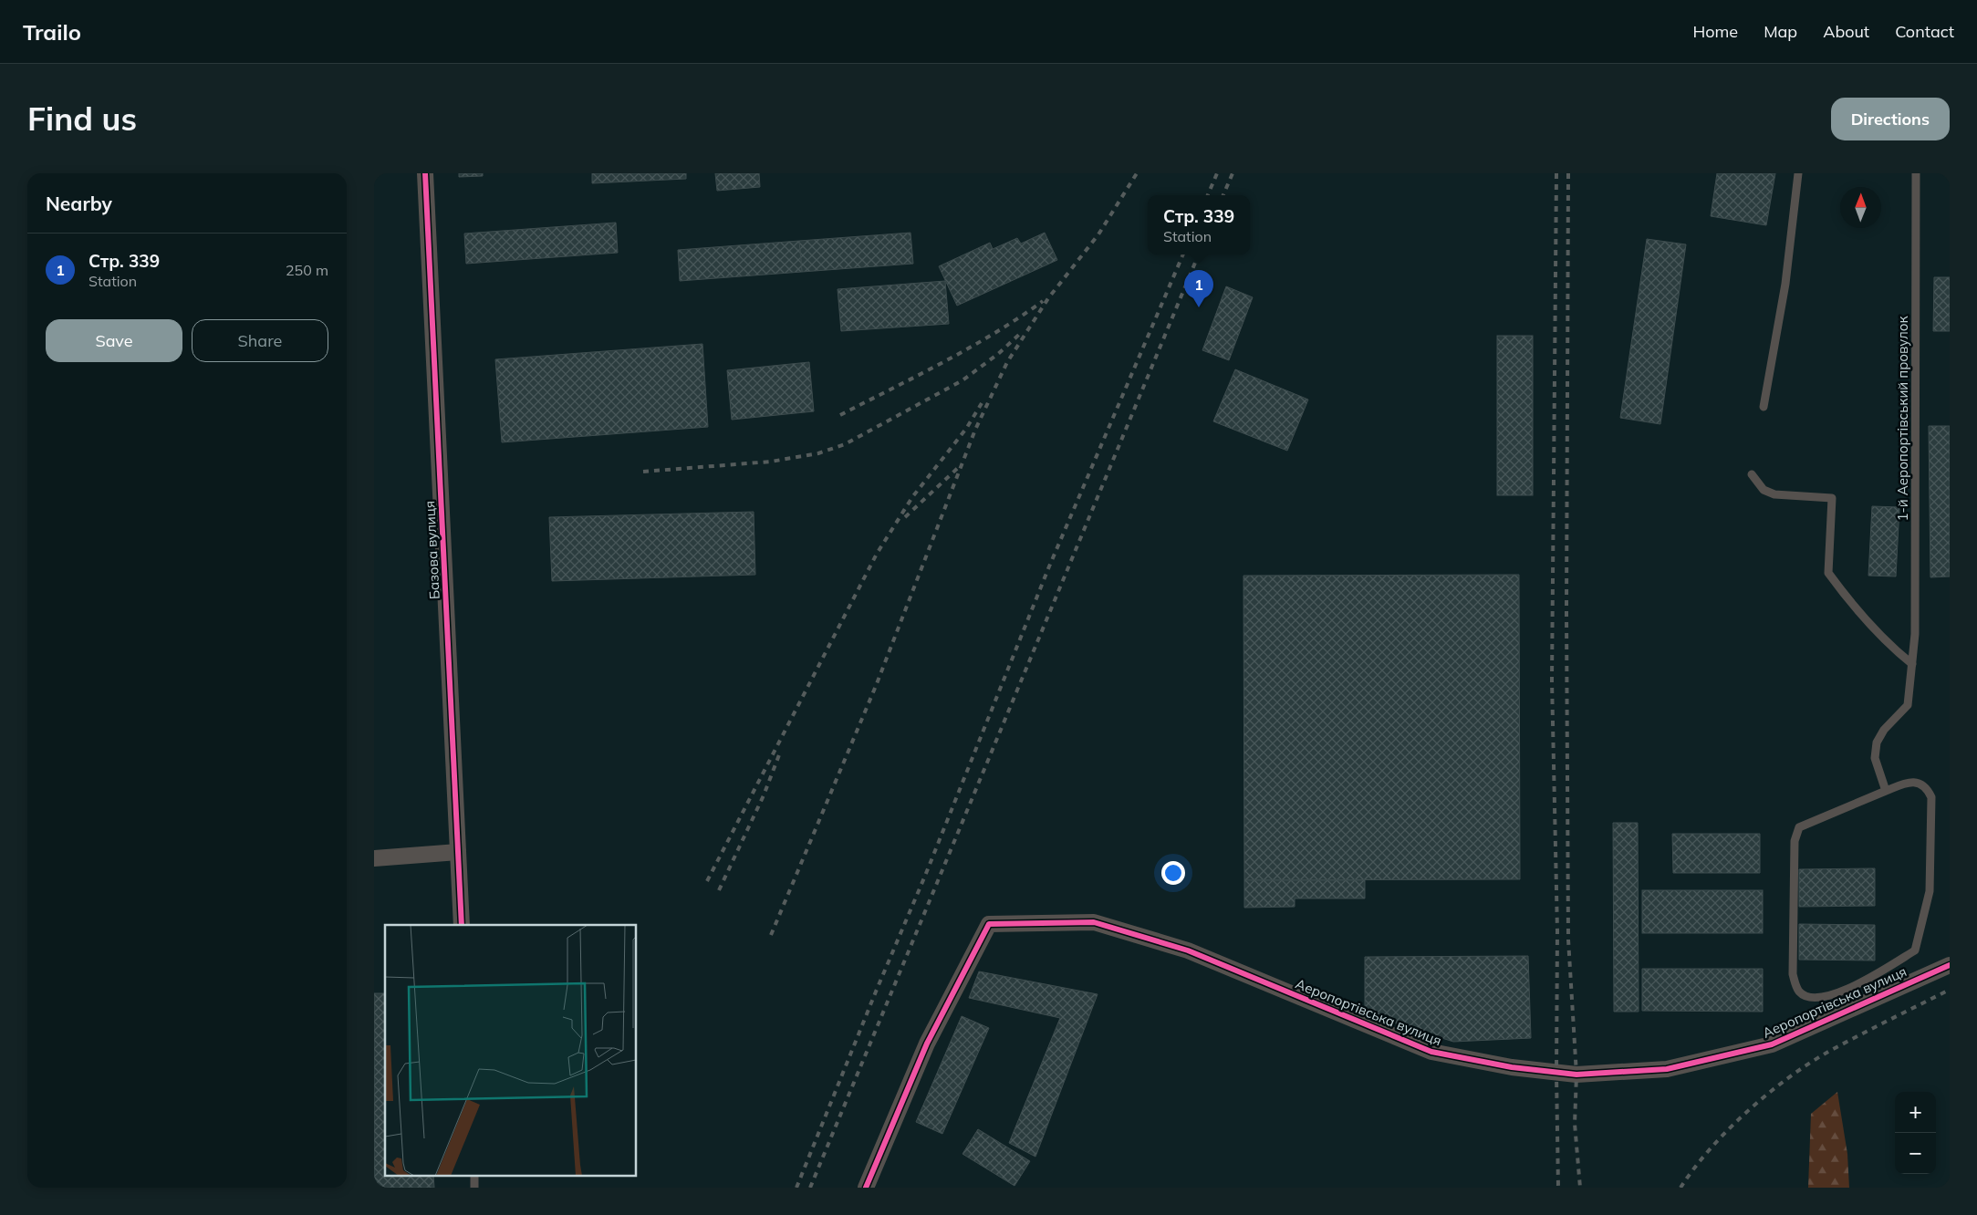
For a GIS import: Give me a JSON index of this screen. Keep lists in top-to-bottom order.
{
  "streets": {
    "street": ["Базова вулиця", "Аеропортівська вулиця"],
    "lane": ["1-й Аеропортівський провулок"]
  },
  "north": "top",
  "page": {
    "header": "Trailo",
    "nav": [
      "Home",
      "Map",
      "About",
      "Contact"
    ],
    "buttons": [
      "Directions",
      ["Save", "Share"]
    ],
    "title": "Find us",
    "heading": "Nearby",
    "popup": ["Стр. 339", "Station"],
    "list": [
      {
        "mark": "1",
        "name": "Стр. 339",
        "note": "Station",
        "value": "250 m"
      }
    ],
    "pins": "1",
    "map_buttons": ["+", "−"]
  }
}
